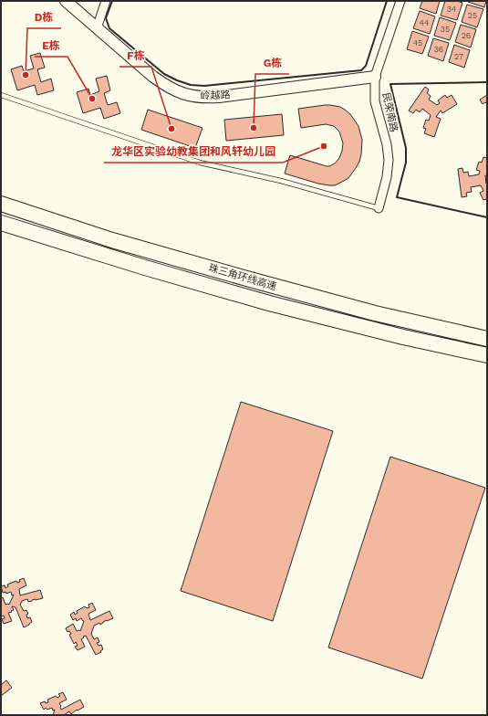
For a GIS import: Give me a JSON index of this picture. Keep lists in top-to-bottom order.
{
  "streets": {
    "highway": ["珠三角环线高速"],
    "street": ["岭越路", "民荣南路"]
  },
  "crossings": [
    ["岭越路", "民荣南路"]
  ],
  "places": [
    "D栋",
    "E栋",
    "G栋",
    "F栋",
    "龙华区实验幼教集团和风轩幼儿园"
  ],
  "house_numbers": [
    "34",
    "25",
    "44",
    "35",
    "26",
    "45",
    "36",
    "27"
  ]
}
